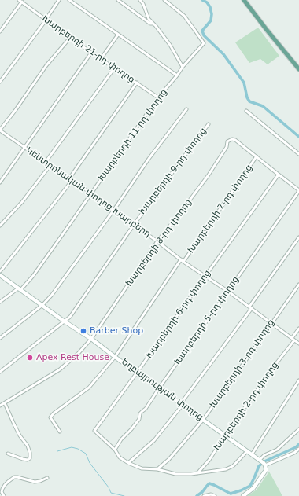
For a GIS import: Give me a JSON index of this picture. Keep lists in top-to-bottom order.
{
  "streets": {
    "street": [
      "Խարբերդի 21-րդ փողոց",
      "Խարբերդի 11-րդ փողոց",
      "Խարբերդի 9-րդ փողոց",
      "Կենտրոնական փողոց Խարբերդ",
      "Խարբերդի 7-րդ փողոց",
      "Խարբերդի 8-րդ փողոց",
      "Խարբերդի 6-րդ փողոց",
      "Խարբերդի 5-րդ փողոց",
      "Խարբերդի 3-րդ փողոց",
      "Եղբայրության փողոց",
      "Խարբերդի 2-րդ փողոց"
    ]
  },
  "crossings": [
    ["Խարբերդի 21-րդ փողոց", "Խարբերդի 11-րդ փողոց"],
    ["Խարբերդի 11-րդ փողոց", "Կենտրոնական փողոց Խարբերդ"],
    ["Խարբերդի 11-րդ փողոց", "Եղբայրության փողոց"],
    ["Խարբերդի 9-րդ փողոց", "Կենտրոնական փողոց Խարբերդ"],
    ["Խարբերդի 9-րդ փողոց", "Եղբայրության փողոց"],
    ["Կենտրոնական փողոց Խարբերդ", "Խարբերդի 7-րդ փողոց"],
    ["Կենտրոնական փողոց Խարբերդ", "Խարբերդի 8-րդ փողոց"],
    ["Կենտրոնական փողոց Խարբերդ", "Խարբերդի 6-րդ փողոց"],
    ["Կենտրոնական փողոց Խարբերդ", "Խարբերդի 5-րդ փողոց"],
    ["Կենտրոնական փողոց Խարբերդ", "Խարբերդի 3-րդ փողոց"],
    ["Կենտրոնական փողոց Խարբերդ", "Խարբերդի 2-րդ փողոց"],
    ["Խարբերդի 7-րդ փողոց", "Խարբերդի 8-րդ փողոց"],
    ["Խարբերդի 7-րդ փողոց", "Եղբայրության փողոց"],
    ["Խարբերդի 8-րդ փողոց", "Խարբերդի 6-րդ փողոց"],
    ["Խարբերդի 8-րդ փողոց", "Խարբերդի 5-րդ փողոց"],
    ["Խարբերդի 8-րդ փողոց", "Եղբայրության փողոց"],
    ["Խարբերդի 6-րդ փողոց", "Խարբերդի 5-րդ փողոց"],
    ["Խարբերդի 6-րդ փողոց", "Եղբայրության փողոց"],
    ["Խարբերդի 5-րդ փողոց", "Եղբայրության փողոց"],
    ["Խարբերդի 3-րդ փողոց", "Եղբայրության փողոց"],
    ["Եղբայրության փողոց", "Խարբերդի 2-րդ փողոց"]
  ],
  "places": ["Barber Shop", "Apex Rest House"]
}
